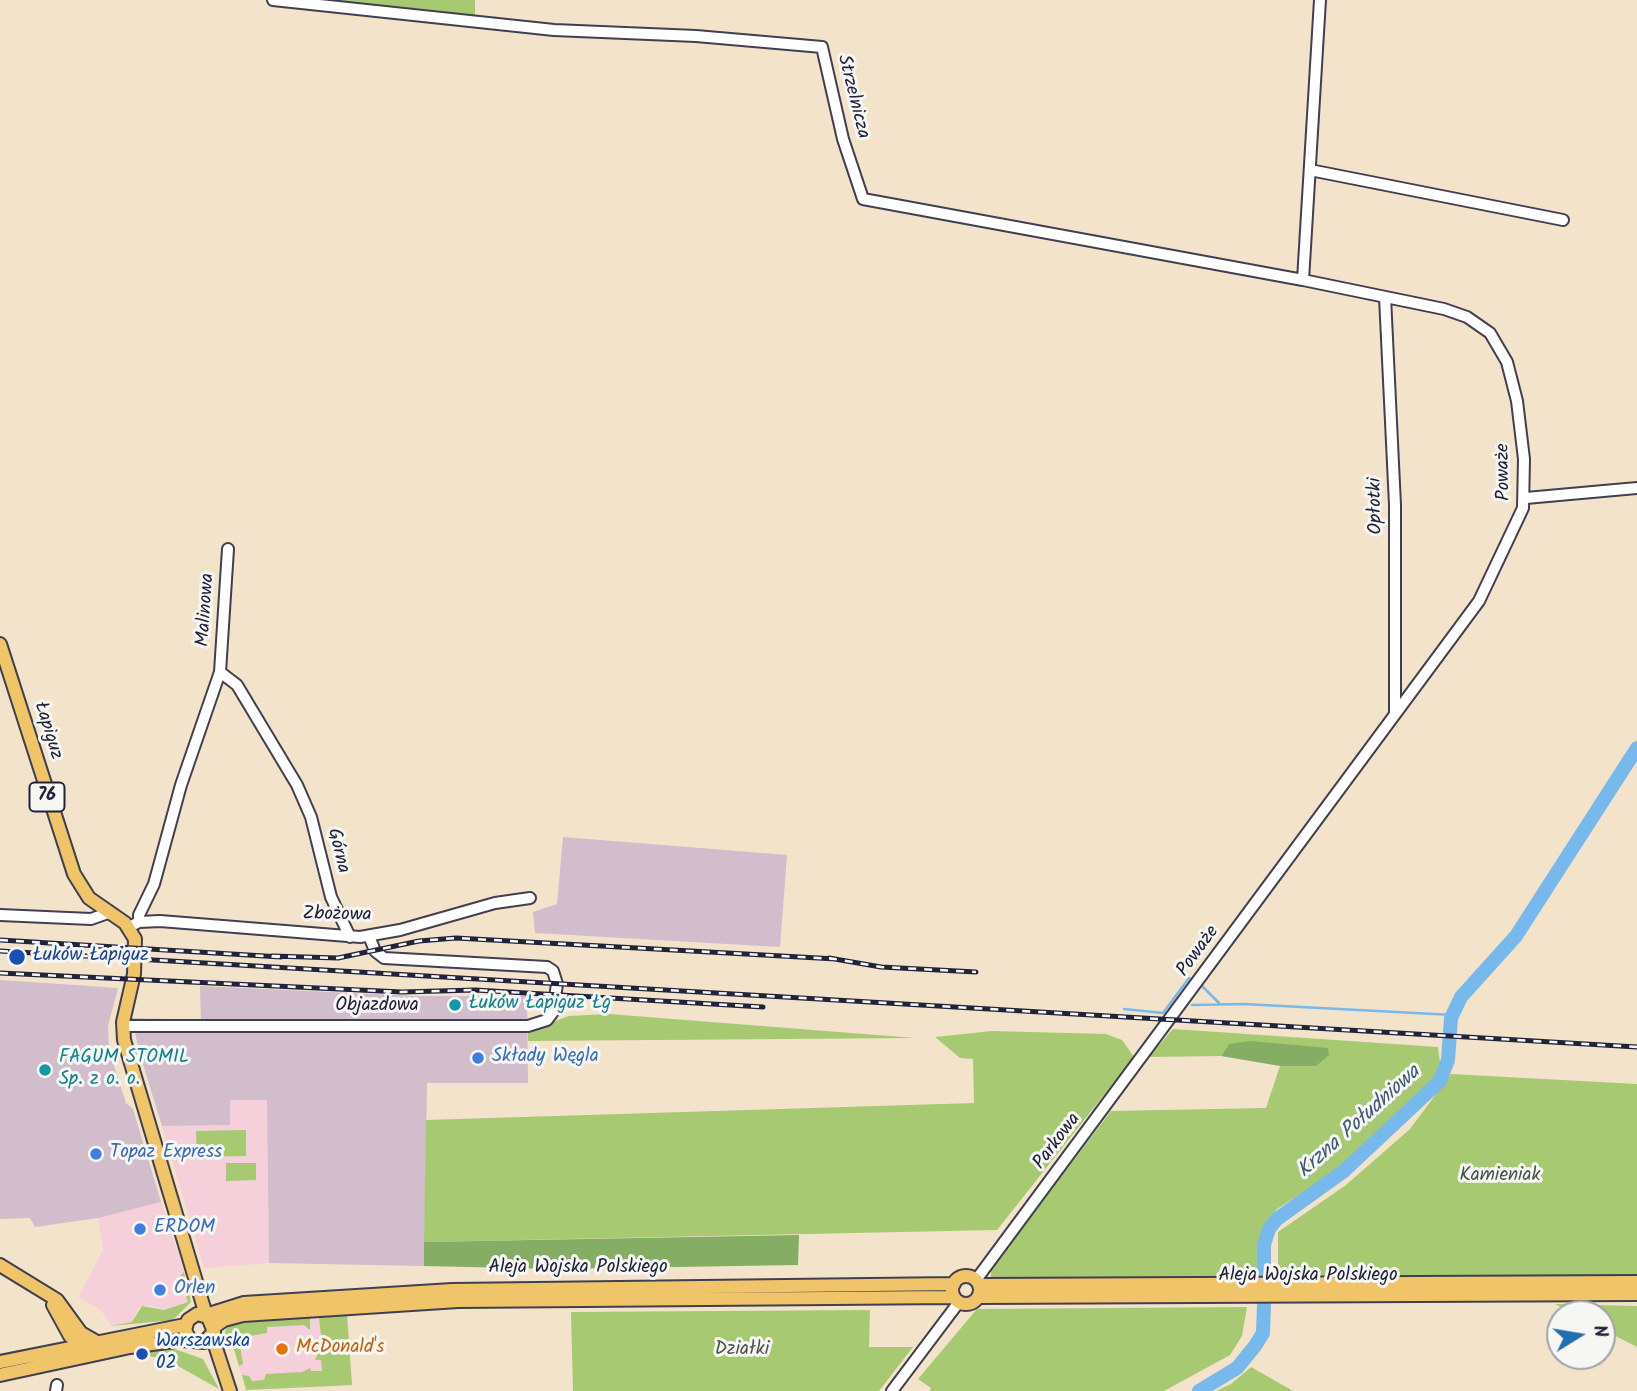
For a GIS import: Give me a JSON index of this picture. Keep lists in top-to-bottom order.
{
  "streets": {
    "main road": ["Łapiguz", "76", "Aleja Wojska Polskiego"],
    "street": [
      "Strzelnicza",
      "Poważe",
      "Opłotki",
      "Malinowa",
      "Górna",
      "Zbożowa",
      "Objazdowa",
      "Parkowa"
    ]
  },
  "crossings": [
    ["Strzelnicza", "Poważe"],
    ["Poważe", "Opłotki"],
    ["Poważe", "Parkowa"],
    ["Malinowa", "Łapiguz"],
    ["Malinowa", "Górna"],
    ["Malinowa", "Zbożowa"],
    ["Łapiguz", "Zbożowa"],
    ["Górna", "Zbożowa"],
    ["Zbożowa", "Objazdowa"],
    ["Parkowa", "Aleja Wojska Polskiego"]
  ],
  "water": ["Krzna Południowa"],
  "parks": ["Kamieniak", "Działki"],
  "places": [
    "Łuków Łapiguz",
    "Łuków Łapiguz Łg",
    "Składy Węgla",
    "FAGUM STOMIL Sp. z o. o.",
    "Topaz Express",
    "ERDOM",
    "Orlen",
    "McDonald's",
    "Warszawska 02"
  ],
  "north": "right"
}
